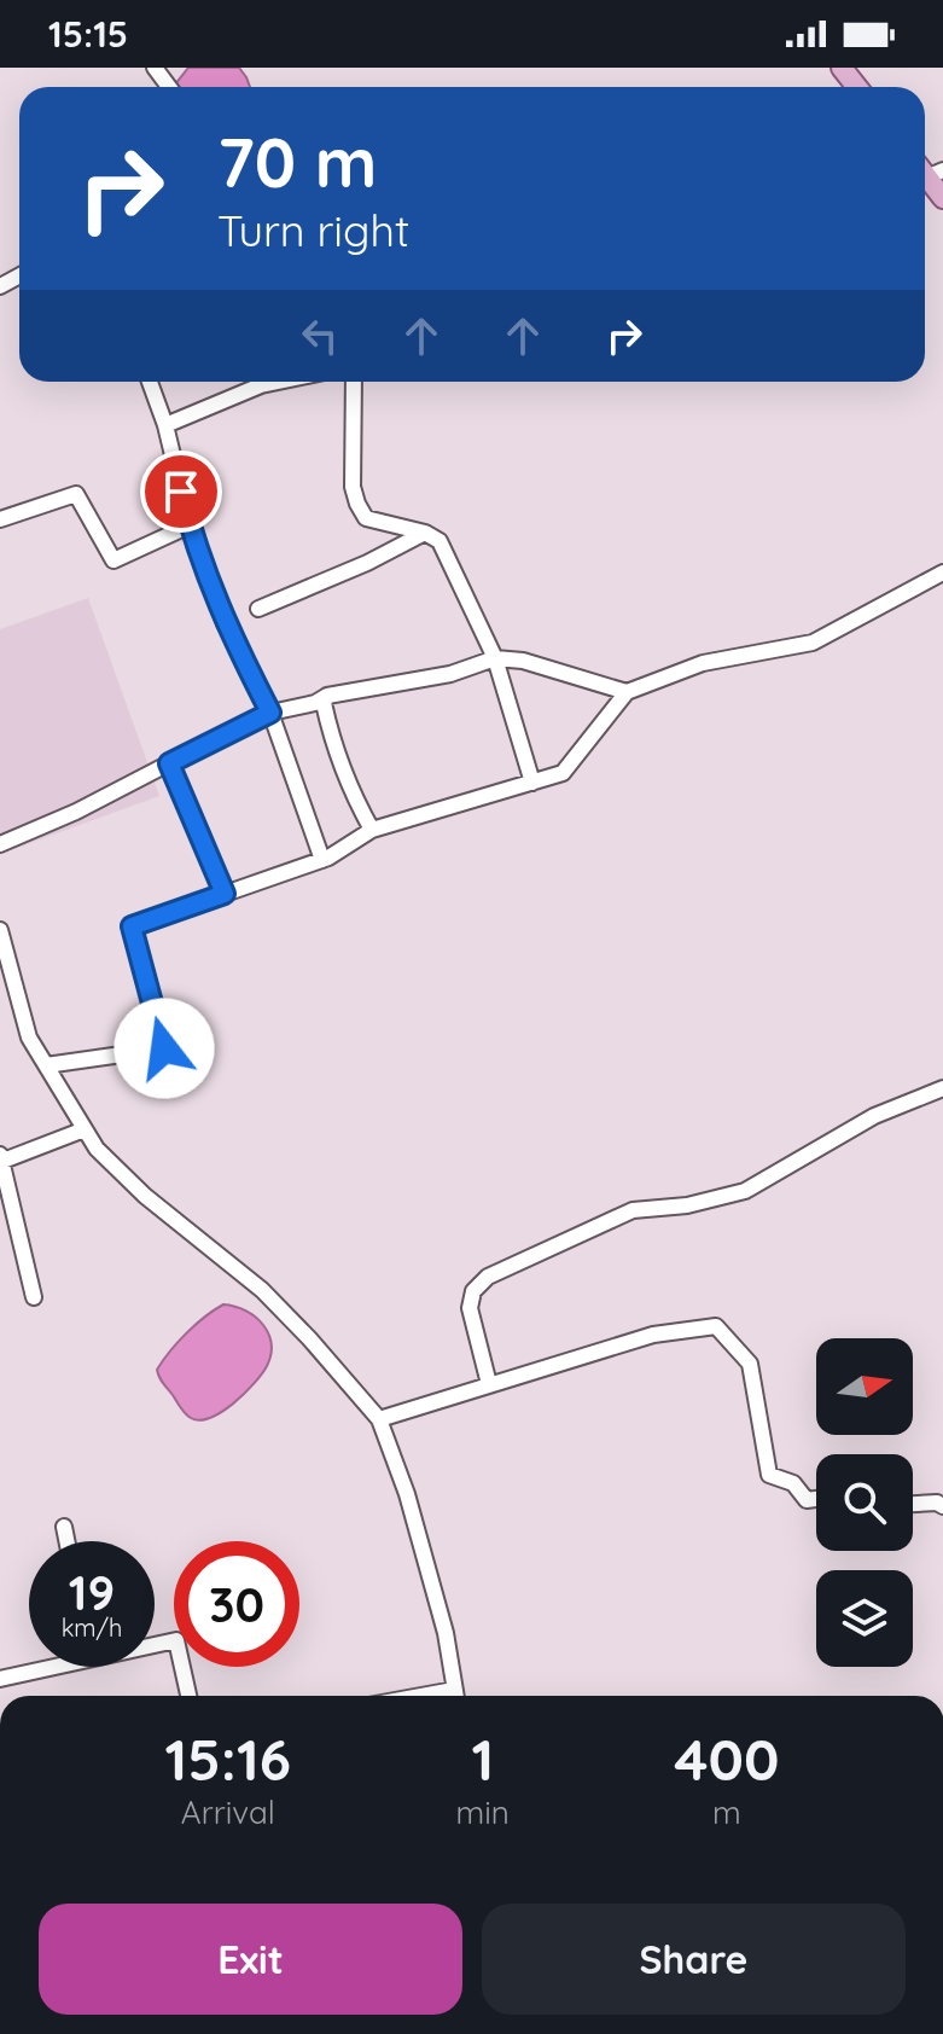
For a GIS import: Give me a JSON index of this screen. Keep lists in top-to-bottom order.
{
  "north": "right",
  "page": {
    "status": "15:15",
    "turn": ["70 m", "Turn right"],
    "speed": "19 km/h",
    "limit": "30",
    "eta": [
      "15:16",
      "Arrival",
      "1",
      "min",
      "400",
      "m"
    ],
    "buttons": ["Exit", "Share"]
  }
}
